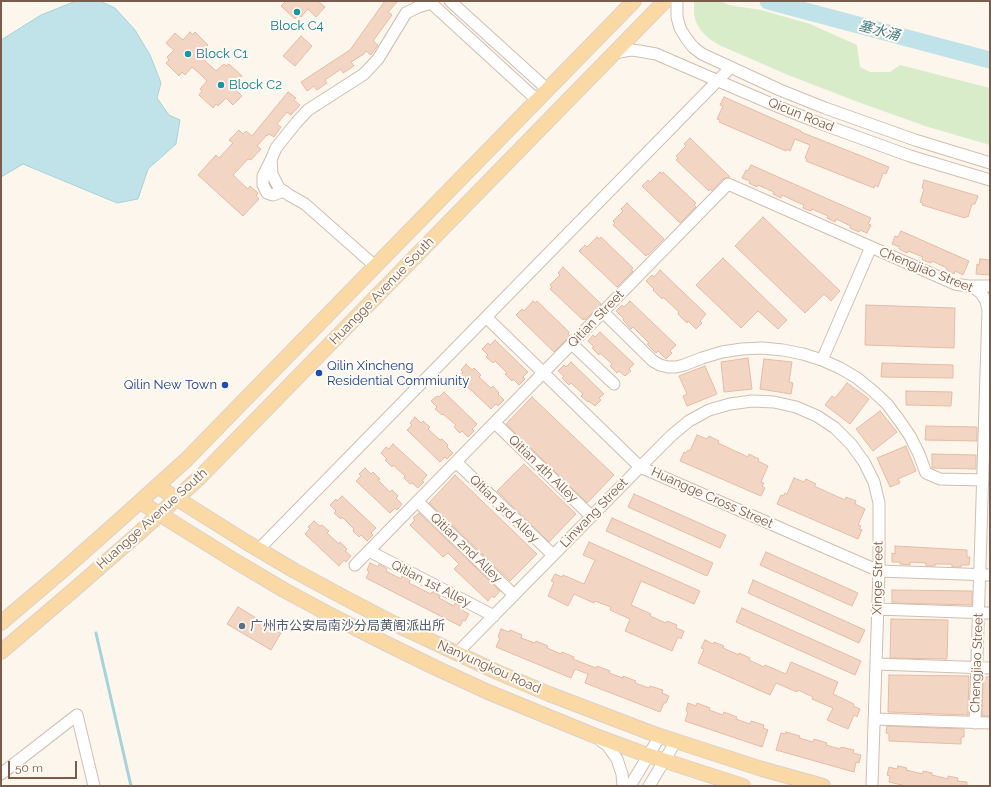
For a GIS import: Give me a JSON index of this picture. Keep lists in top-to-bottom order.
{
  "streets": {
    "main road": ["Huangge Avenue South", "Nanyungkou Road"],
    "street": [
      "Qicun Road",
      "Chengjiao Street",
      "Qitian Street",
      "Qitian 4th Alley",
      "Huangge Cross Street",
      "Qitian 3rd Alley",
      "Linwang Street",
      "Qitian 2nd Alley",
      "Xinge Street",
      "Qitian 1st Alley"
    ]
  },
  "crossings": [
    ["Qicun Road", "Huangge Avenue South"],
    ["Chengjiao Street", "Qitian Street"],
    ["Chengjiao Street", "Huangge Cross Street"],
    ["Huangge Avenue South", "Nanyungkou Road"],
    ["Qitian Street", "Qitian 4th Alley"],
    ["Qitian Street", "Huangge Cross Street"],
    ["Qitian Street", "Qitian 3rd Alley"],
    ["Qitian Street", "Qitian 2nd Alley"],
    ["Qitian Street", "Qitian 1st Alley"],
    ["Qitian 4th Alley", "Linwang Street"],
    ["Huangge Cross Street", "Linwang Street"],
    ["Huangge Cross Street", "Xinge Street"],
    ["Qitian 3rd Alley", "Linwang Street"],
    ["Linwang Street", "Qitian 2nd Alley"],
    ["Linwang Street", "Xinge Street"],
    ["Linwang Street", "Qitian 1st Alley"],
    ["Linwang Street", "Nanyungkou Road"]
  ],
  "water": ["塞水涌"],
  "places": [
    "Block C4",
    "Block C1",
    "Block C2",
    "Qilin Xincheng Residential Commiunity",
    "Qilin New Town",
    "广州市公安局南沙分局黄阁派出所"
  ],
  "scale_bar": "50 m"
}
